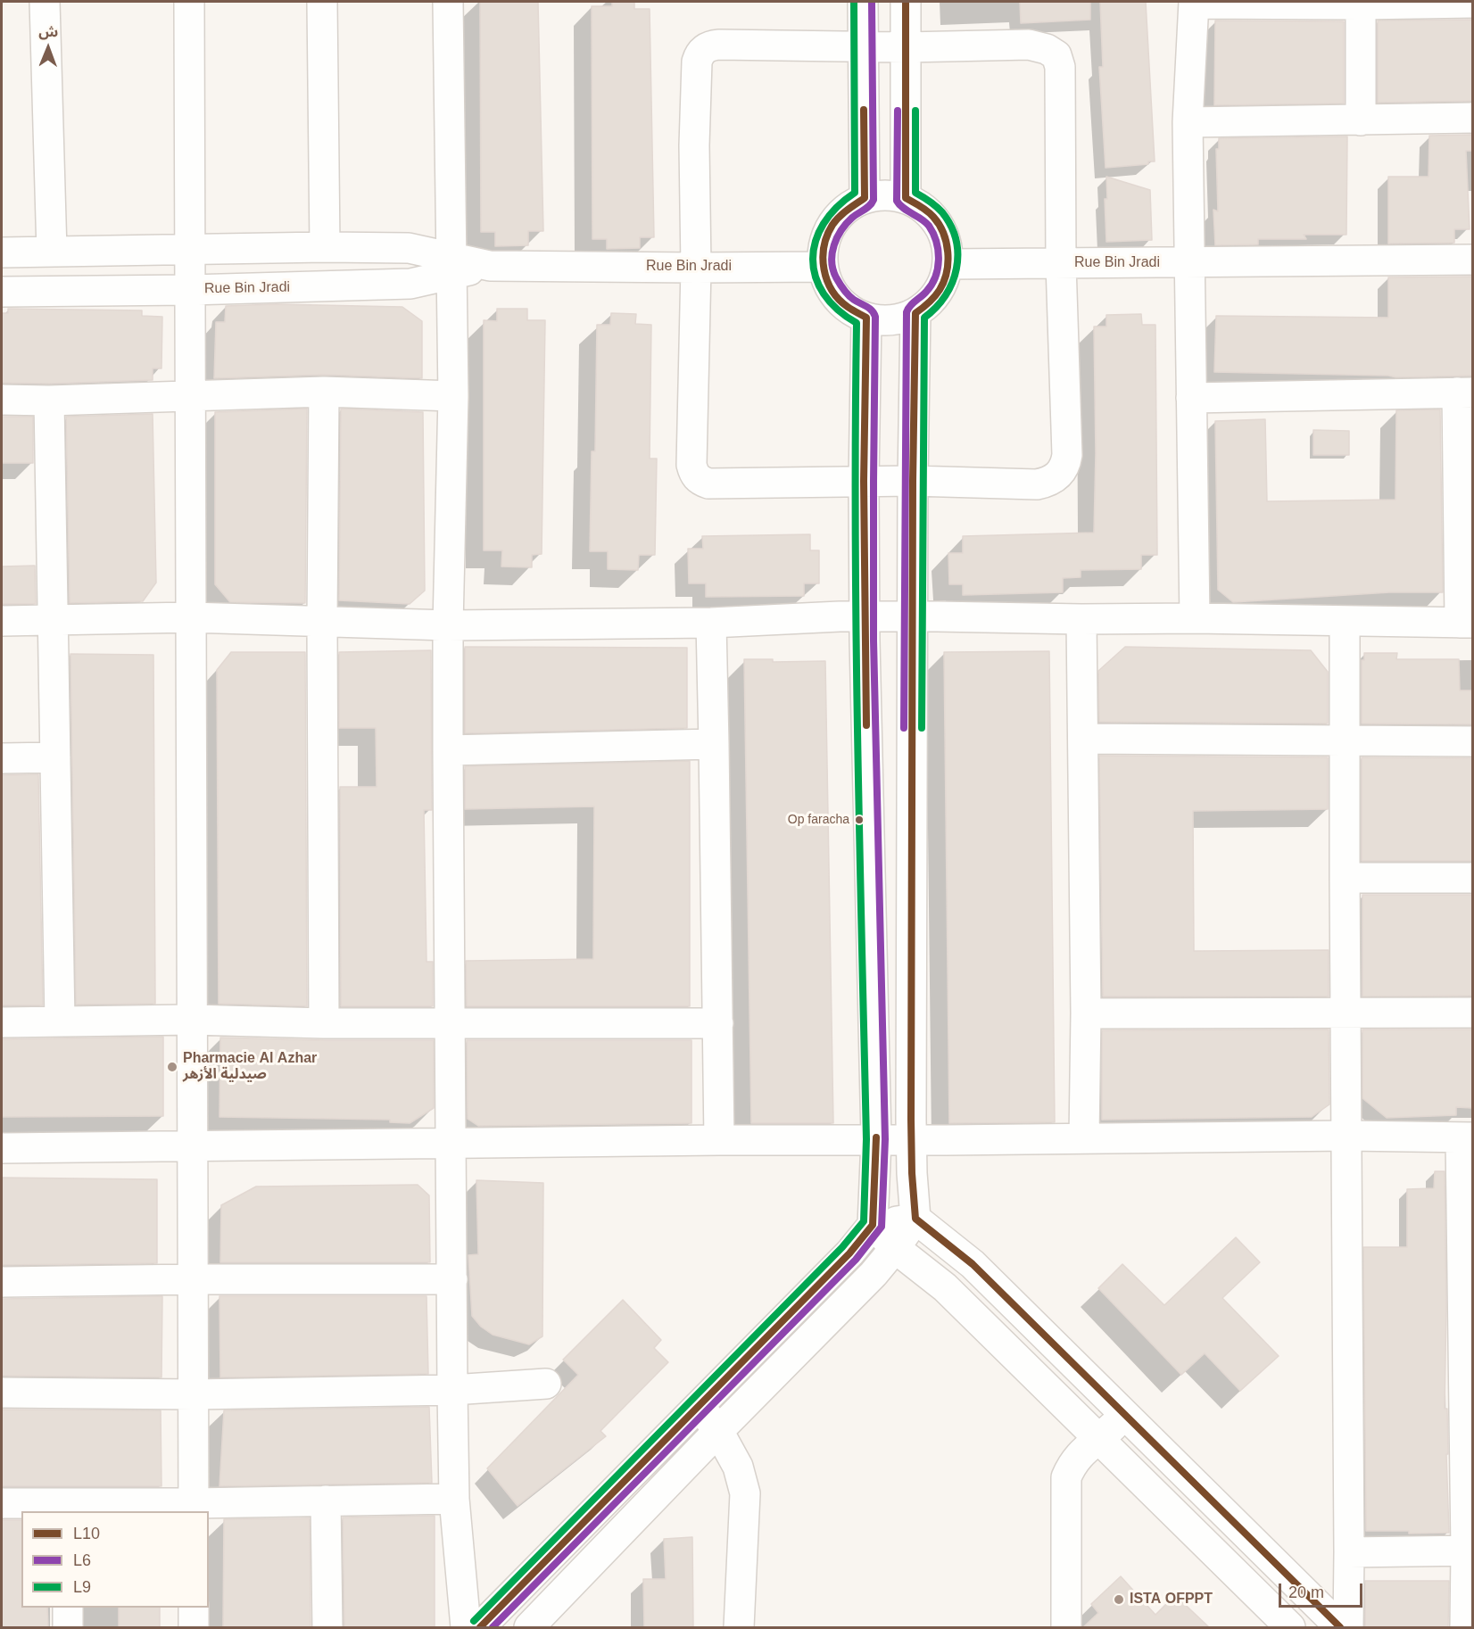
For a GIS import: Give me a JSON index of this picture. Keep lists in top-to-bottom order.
{
  "streets": {
    "street": ["Rue Bin Jradi"]
  },
  "places": ["Op faracha", "Pharmacie Al Azhar صيدلية الأزهر", "ISTA OFPPT"],
  "lines": ["transit line L10", "transit line L6", "transit line L9"],
  "legend": ["L10", "L6", "L9"],
  "scale_bar": "20 m",
  "north": "top"
}
